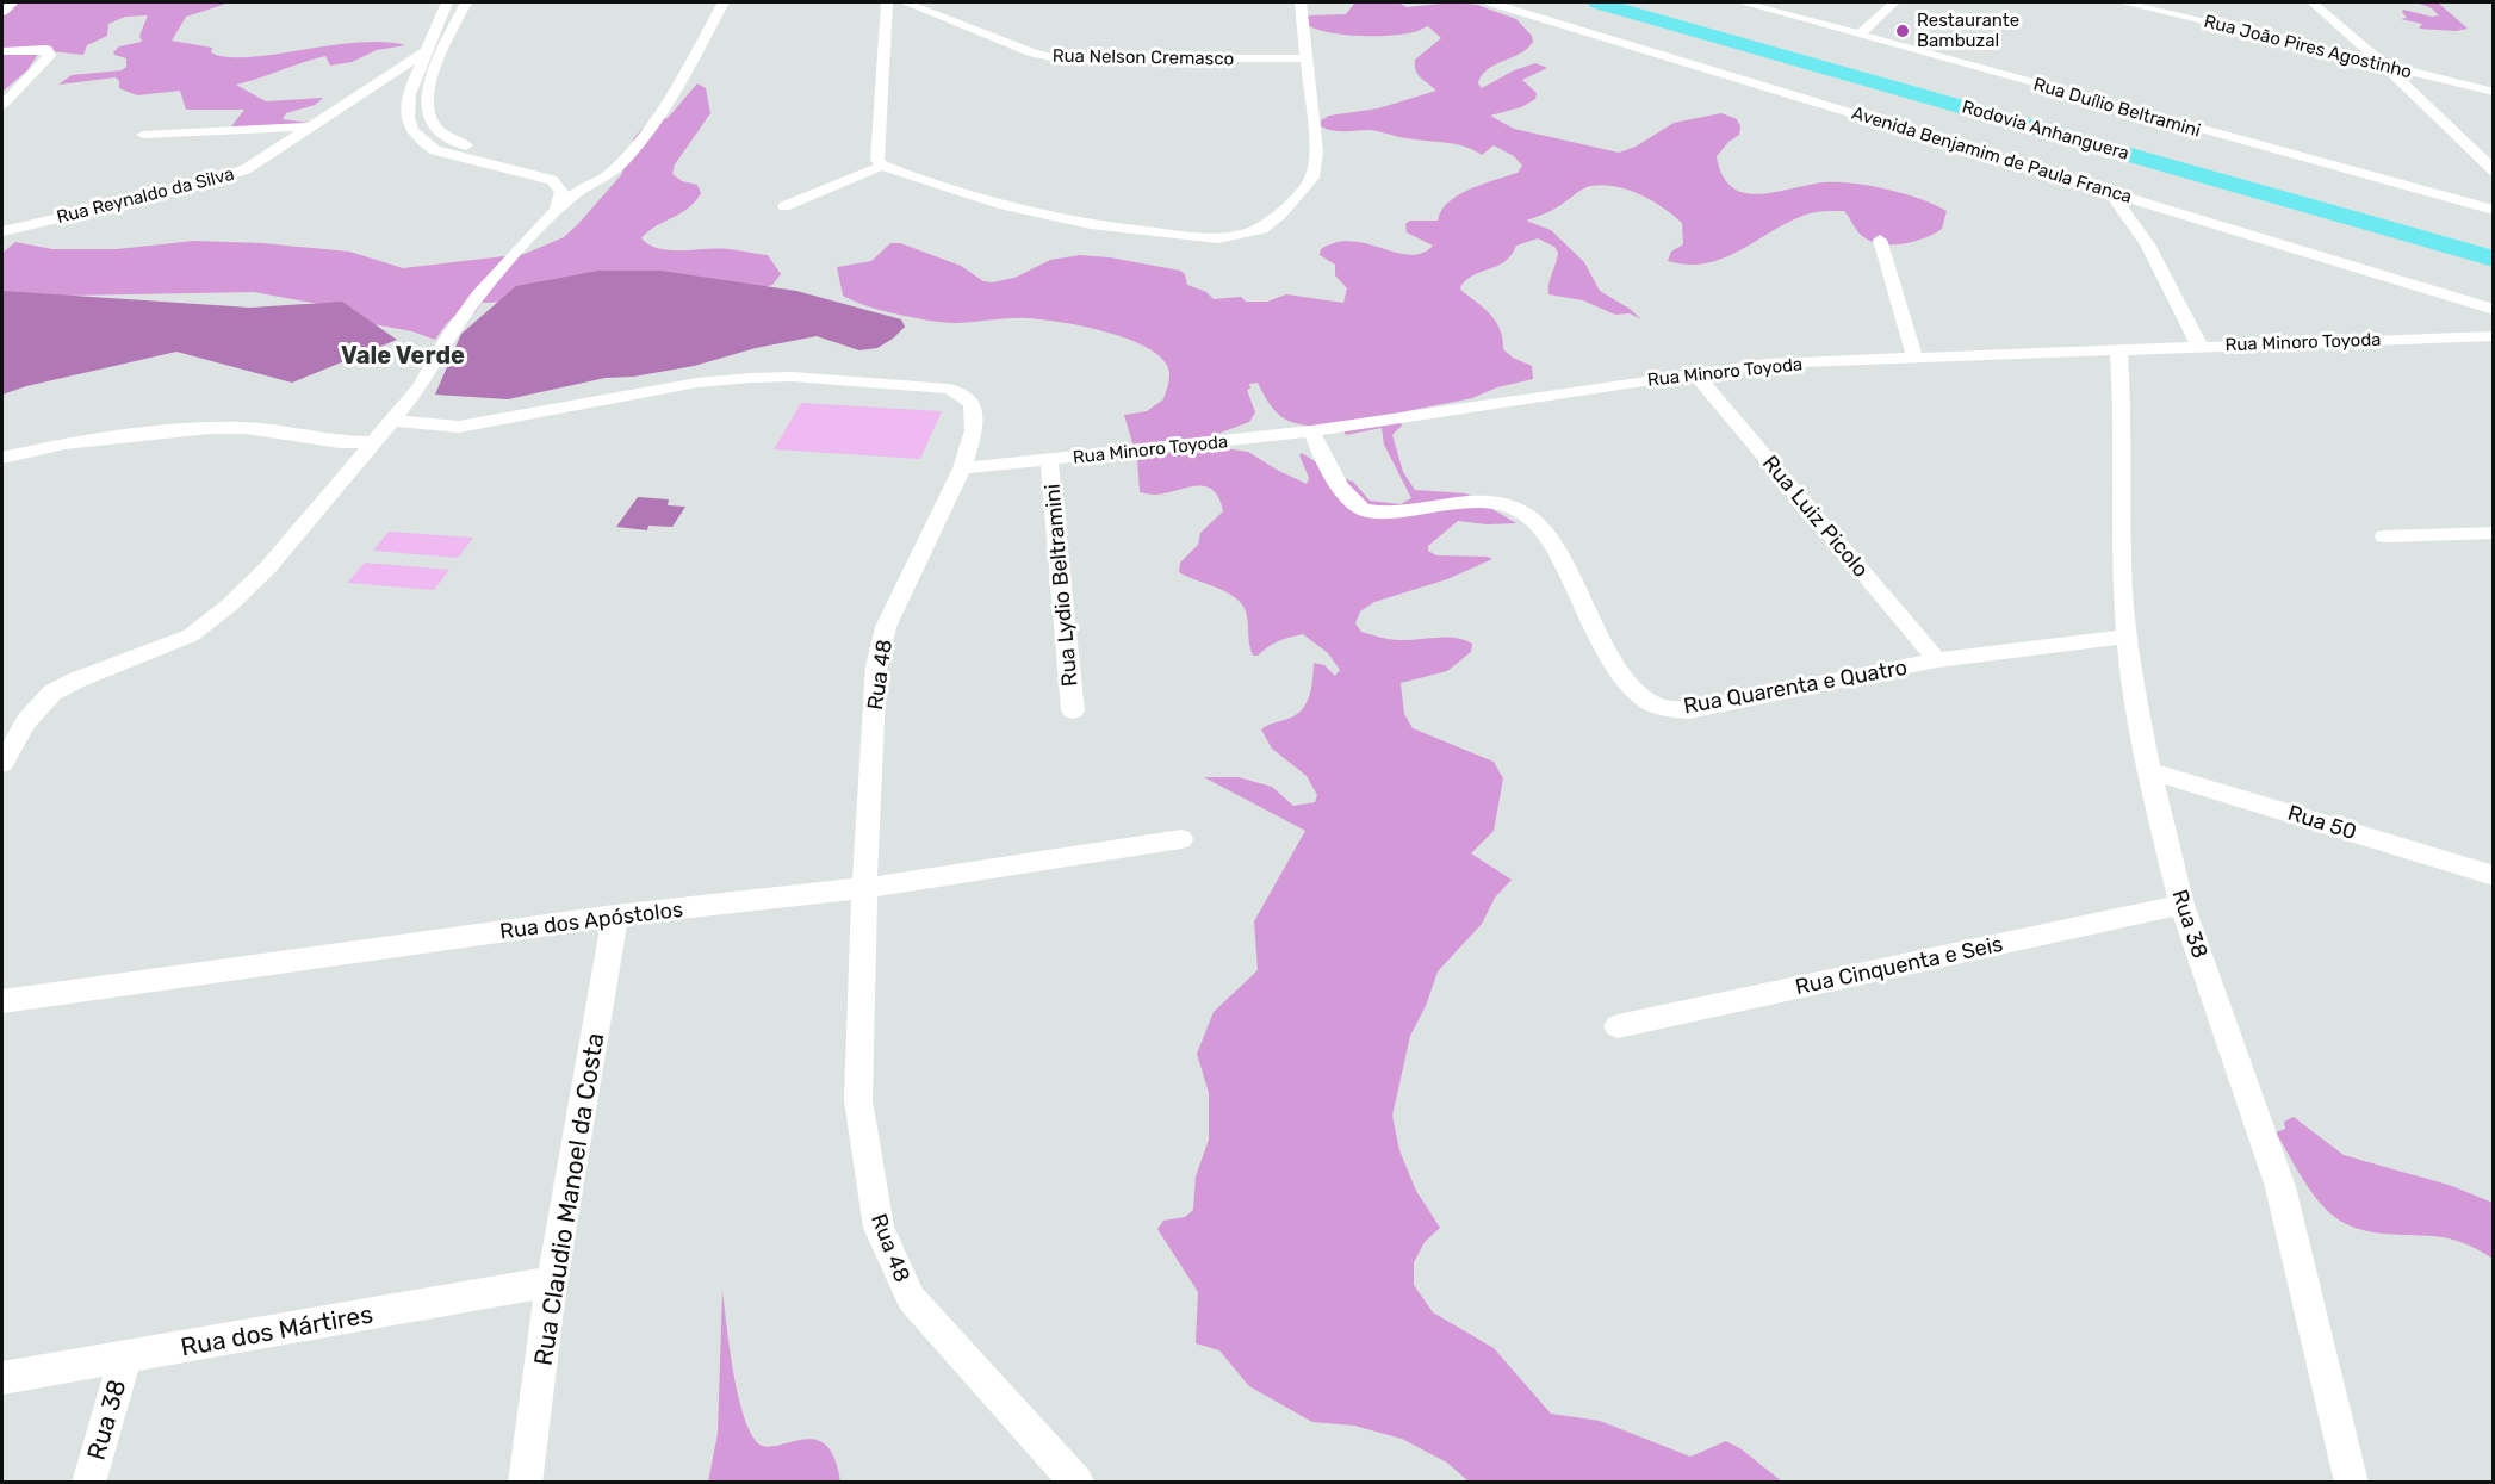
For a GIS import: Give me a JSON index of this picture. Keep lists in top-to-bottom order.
{
  "streets": {
    "highway": ["Rodovia Anhanguera"],
    "street": [
      "Rua João Pires Agostinho",
      "Rua Nelson Cremasco",
      "Rua Duílio Beltramini",
      "Avenida Benjamim de Paula Franca",
      "Rua Reynaldo da Silva",
      "Rua Minoro Toyoda",
      "Rua Luiz Picolo",
      "Rua Lydio Beltramini",
      "Rua 48",
      "Rua Quarenta e Quatro",
      "Rua 50",
      "Rua dos Apóstolos",
      "Rua 38",
      "Rua Cinquenta e Seis",
      "Rua Claudio Manoel da Costa",
      "Rua dos Mártires"
    ]
  },
  "crossings": [
    ["Rua Minoro Toyoda", "Rua Luiz Picolo"],
    ["Rua Minoro Toyoda", "Rua Lydio Beltramini"],
    ["Rua Minoro Toyoda", "Rua 48"],
    ["Rua Minoro Toyoda", "Rua Quarenta e Quatro"],
    ["Rua Minoro Toyoda", "Rua 38"],
    ["Rua Luiz Picolo", "Rua Quarenta e Quatro"],
    ["Rua 48", "Rua dos Apóstolos"],
    ["Rua Quarenta e Quatro", "Rua 38"],
    ["Rua 50", "Rua 38"],
    ["Rua dos Apóstolos", "Rua Claudio Manoel da Costa"],
    ["Rua 38", "Rua Cinquenta e Seis"],
    ["Rua 38", "Rua dos Mártires"],
    ["Rua Claudio Manoel da Costa", "Rua dos Mártires"]
  ],
  "districts": ["Vale Verde"],
  "places": ["Restaurante Bambuzal"]
}
